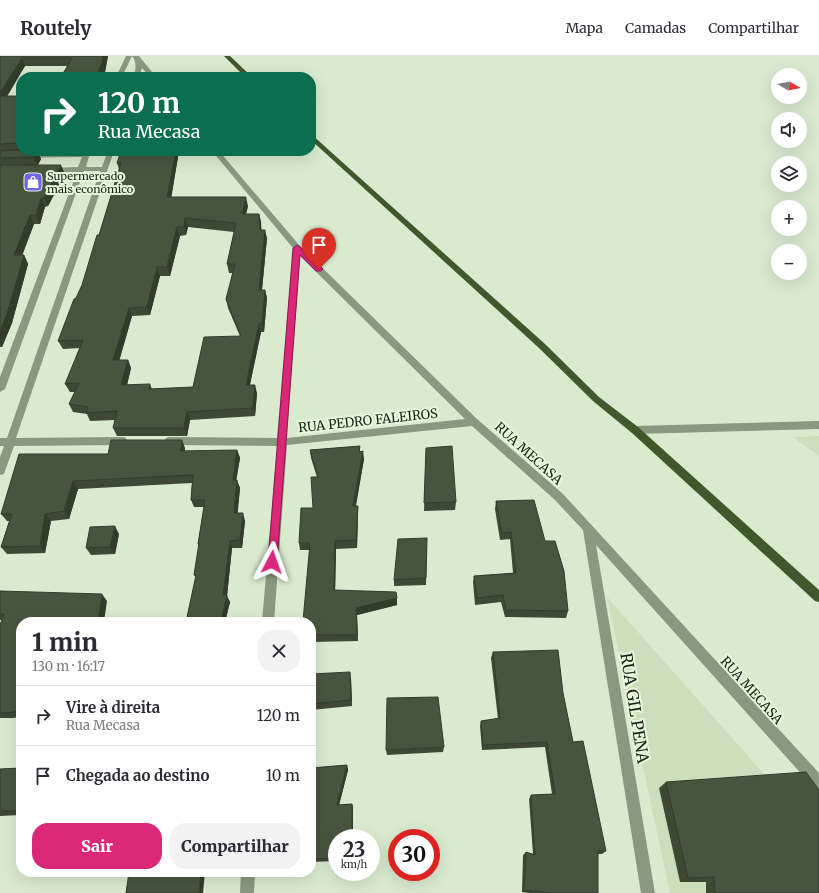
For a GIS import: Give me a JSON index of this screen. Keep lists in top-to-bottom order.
{
  "streets": {
    "street": ["RUA PEDRO FALEIROS", "RUA MECASA", "RUA GIL PENA"]
  },
  "crossings": [
    ["RUA PEDRO FALEIROS", "RUA MECASA"],
    ["RUA MECASA", "RUA GIL PENA"]
  ],
  "places": {
    "shop": ["Supermercado mais econômico"]
  },
  "north": "right",
  "page": {
    "header": "Routely",
    "nav": ["Mapa", "Camadas", "Compartilhar"],
    "map_buttons": ["+", "−"],
    "turn": ["120 m", "Rua Mecasa"],
    "heading": ["1 min", "130 m · 16:17"],
    "list": [
      {
        "name": "Vire à direita",
        "note": "Rua Mecasa",
        "value": "120 m"
      },
      {
        "name": "Chegada ao destino",
        "value": "10 m"
      }
    ],
    "buttons": ["Sair", "Compartilhar"],
    "speed": "23 km/h",
    "limit": "30"
  }
}
